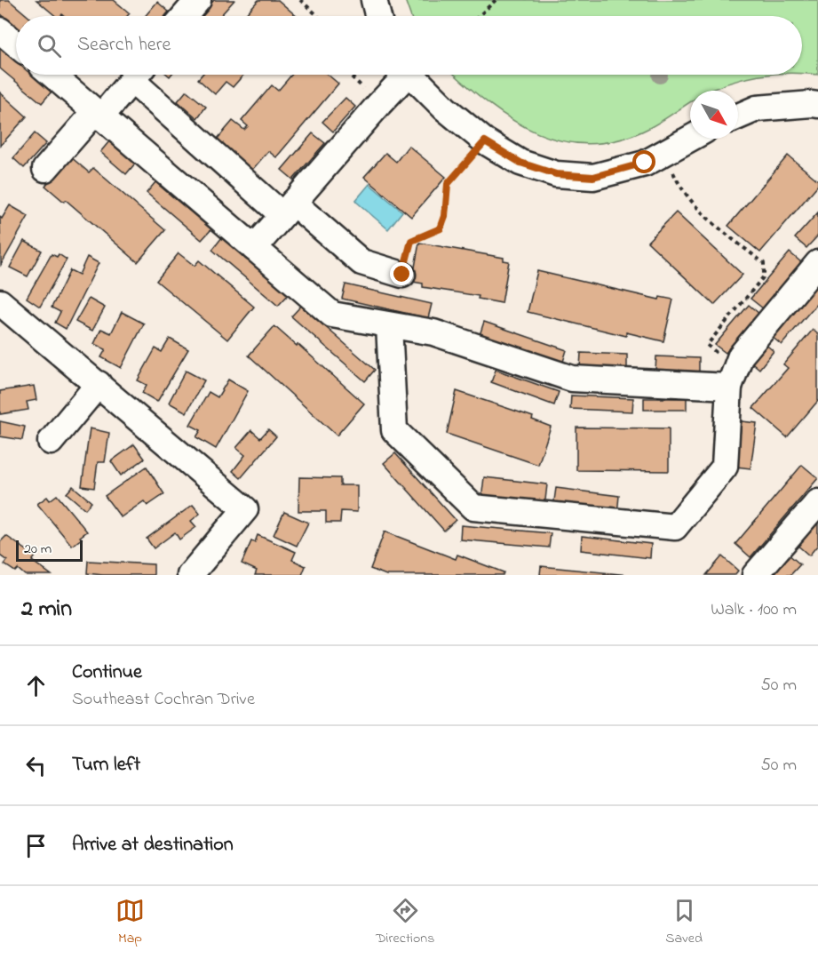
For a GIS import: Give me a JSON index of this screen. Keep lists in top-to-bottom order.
{
  "scale_bar": "20 m",
  "north": "bottom right",
  "page": {
    "search": "Search here",
    "scale": "20 m",
    "heading": ["2 min", "Walk · 100 m"],
    "list": [
      ["Continue", "Southeast Cochran Drive", "50 m"],
      ["Turn left", "50 m"],
      "Arrive at destination"
    ],
    "nav": ["Map", "Directions", "Saved"]
  }
}
